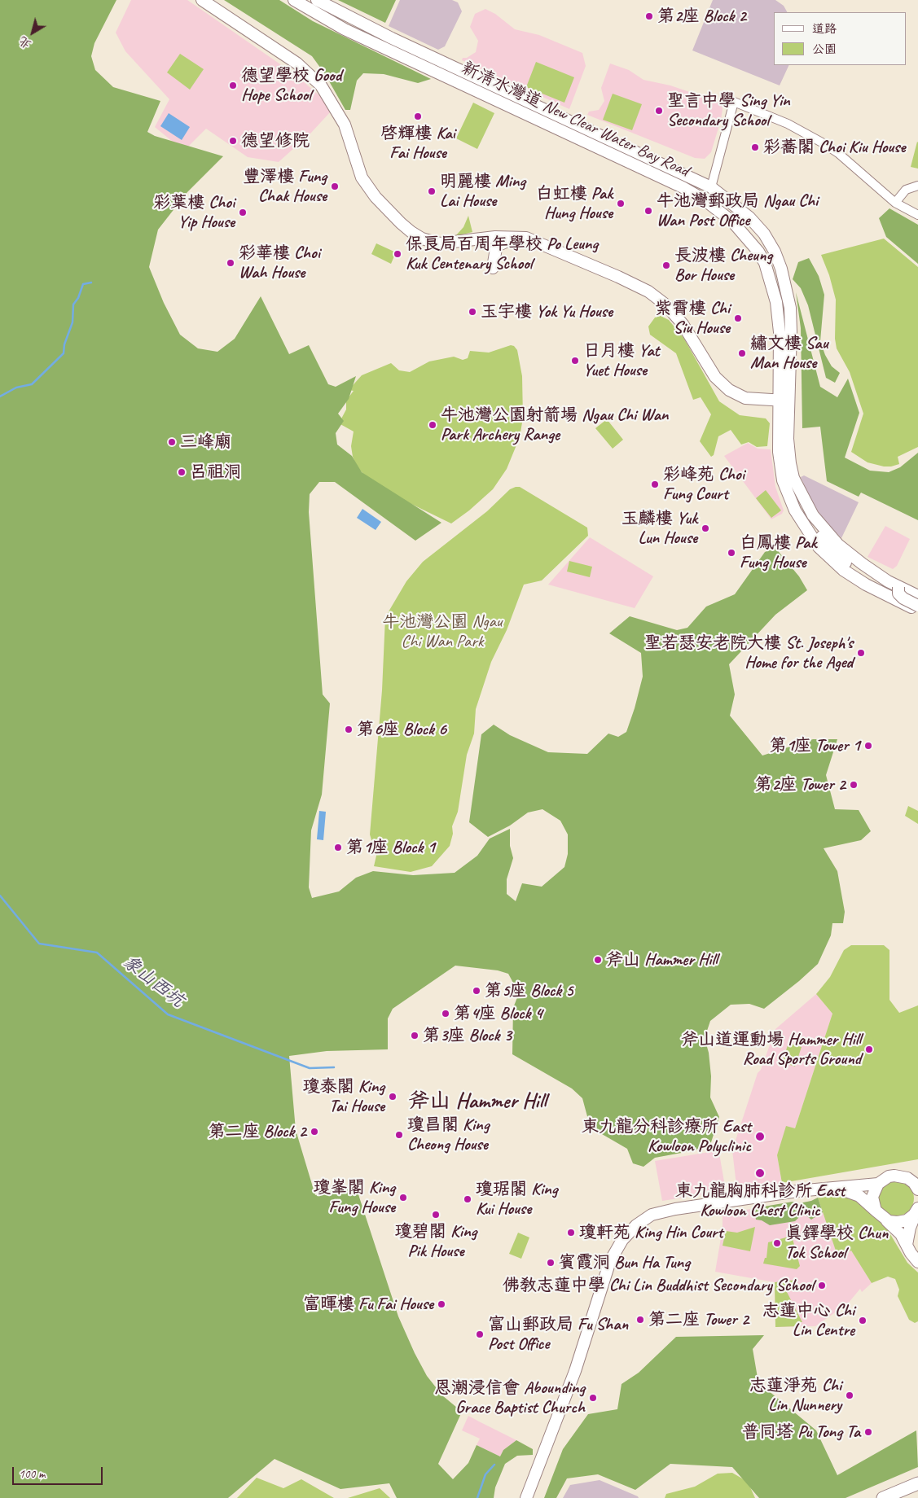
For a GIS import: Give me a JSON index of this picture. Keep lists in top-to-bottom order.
{
  "streets": {
    "main road": ["新清水灣道 New Clear Water Bay Road"]
  },
  "districts": ["斧山 Hammer Hill"],
  "water": ["象山西坑"],
  "parks": ["牛池灣公園 Ngau Chi Wan Park"],
  "places": [
    "第2座 Block 2",
    "德望學校 Good Hope School",
    "聖言中學 Sing Yin Secondary School",
    "啓輝樓 Kai Fai House",
    "德望修院",
    "彩蕎閣 Choi Kiu House",
    "豐澤樓 Fung Chak House",
    "明麗樓 Ming Lai House",
    "白虹樓 Pak Hung House",
    "牛池灣郵政局 Ngau Chi Wan Post Office",
    "彩葉樓 Choi Yip House",
    "保良局百周年學校 Po Leung Kuk Centenary School",
    "彩華樓 Choi Wah House",
    "長波樓 Cheung Bor House",
    "玉宇樓 Yok Yu House",
    "紫霄樓 Chi Siu House",
    "繡文樓 Sau Man House",
    "日月樓 Yat Yuet House",
    "牛池灣公園射箭場 Ngau Chi Wan Park Archery Range",
    "三峰廟",
    "呂祖洞",
    "彩峰苑 Choi Fung Court",
    "玉麟樓 Yuk Lun House",
    "白鳳樓 Pak Fung House",
    "聖若瑟安老院大樓 St. Joseph's Home for the Aged",
    "第6座 Block 6",
    "第1座 Tower 1",
    "第2座 Tower 2",
    "第1座 Block 1",
    "斧山 Hammer Hill",
    "第5座 Block 5",
    "第4座 Block 4",
    "第3座 Block 3",
    "斧山道運動場 Hammer Hill Road Sports Ground",
    "瓊泰閣 King Tai House",
    "第二座 Block 2",
    "瓊昌閣 King Cheong House",
    "東九龍分科診療所 East Kowloon Polyclinic",
    "東九龍胸肺科診所 East Kowloon Chest Clinic",
    "瓊峯閣 King Fung House",
    "瓊琚閣 King Kui House",
    "瓊碧閣 King Pik House",
    "瓊軒苑 King Hin Court",
    "真鐸學校 Chun Tok School",
    "賓霞洞 Bun Ha Tung",
    "佛教志蓮中學 Chi Lin Buddhist Secondary School",
    "富暉樓 Fu Fai House",
    "第二座 Tower 2",
    "志蓮中心 Chi Lin Centre",
    "富山郵政局 Fu Shan Post Office",
    "志蓮淨苑 Chi Lin Nunnery",
    "恩潮浸信會 Abounding Grace Baptist Church",
    "普同塔 Pu Tong Ta"
  ],
  "legend": ["道路", "公園"],
  "scale_bar": "100 m",
  "north": "bottom left"
}
